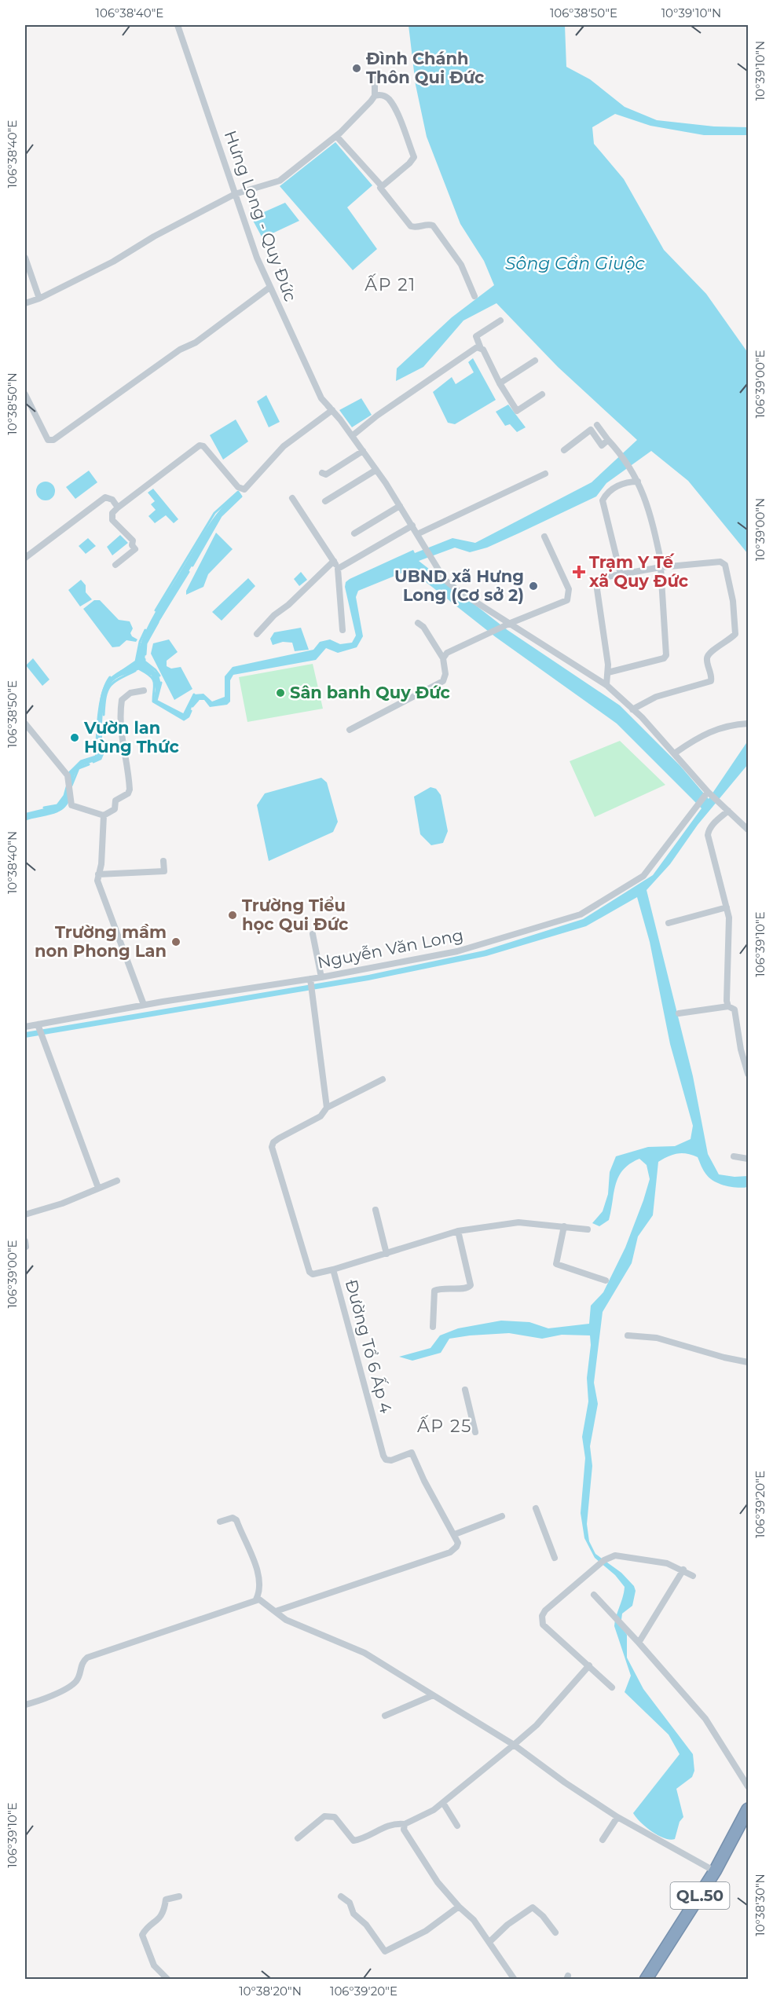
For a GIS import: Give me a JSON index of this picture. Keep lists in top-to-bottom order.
{
  "streets": {
    "highway": ["QL.50"],
    "street": ["Hưng Long - Quy Đức", "Nguyễn Văn Long", "Đường Tổ 6 Ấp 4"]
  },
  "crossings": [
    ["Hưng Long - Quy Đức", "Nguyễn Văn Long"]
  ],
  "districts": ["ẤP 21", "ẤP 25"],
  "water": ["Sông Cần Giuộc"],
  "places": {
    "other": [
      "Đình Chánh Thôn Qui Đức",
      "UBND xã Hưng Long (Cơ sở 2)",
      "Sân banh Quy Đức",
      "Vườn lan Hùng Thức",
      "Trường Tiểu học Qui Đức",
      "Trường mầm non Phong Lan"
    ],
    "health": ["Trạm Y Tế xã Quy Đức"]
  },
  "coordinates": [
    "106°38'40\"E",
    "106°38'50\"E",
    "10°39'10\"N",
    "106°39'00\"E",
    "10°38'50\"N",
    "10°39'00\"N",
    "10°38'40\"N",
    "106°39'10\"E",
    "106°39'20\"E",
    "10°38'30\"N",
    "10°38'20\"N"
  ]
}
